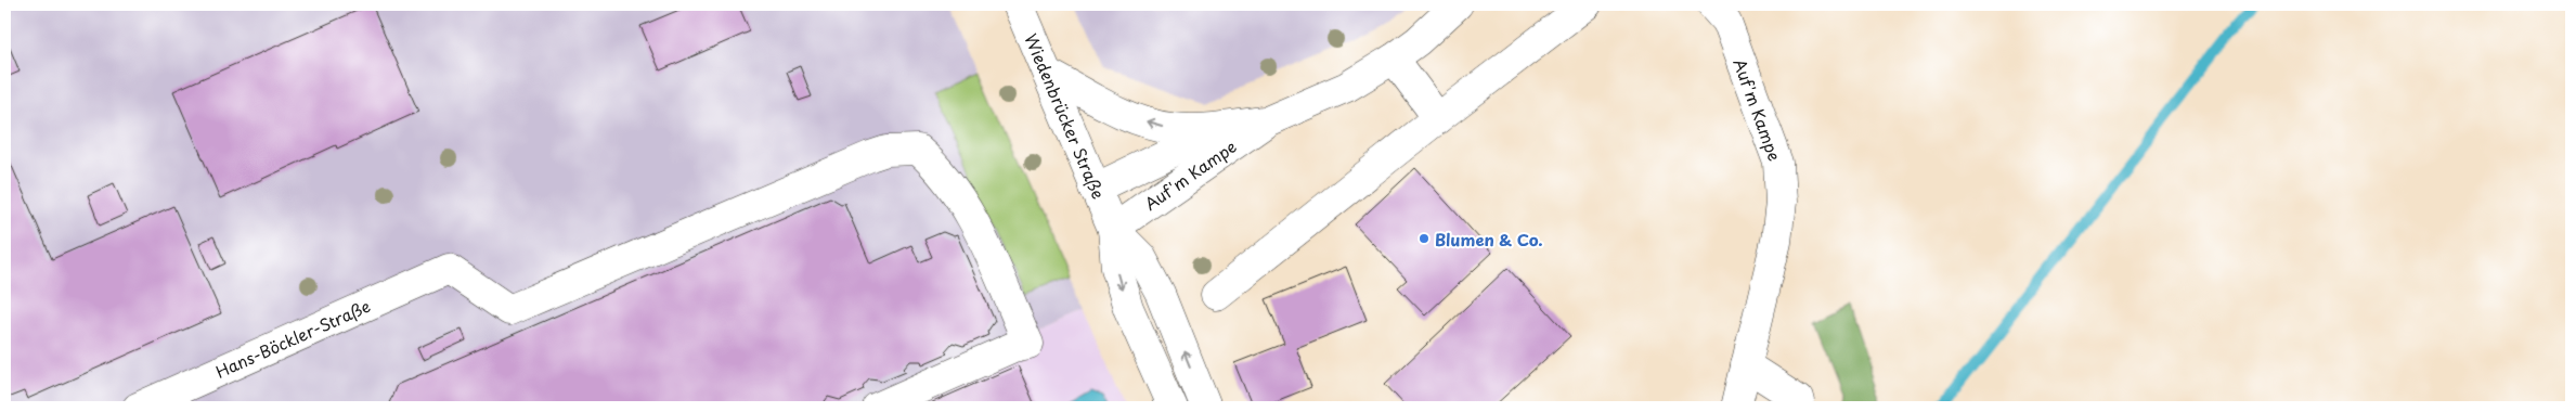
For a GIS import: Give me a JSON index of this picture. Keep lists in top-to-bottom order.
{
  "streets": {
    "street": ["Auf'm Kampe", "Wiedenbrücker Straße", "Hans-Böckler-Straße"]
  },
  "crossings": [
    ["Auf'm Kampe", "Wiedenbrücker Straße"]
  ],
  "places": ["Blumen & Co."]
}
